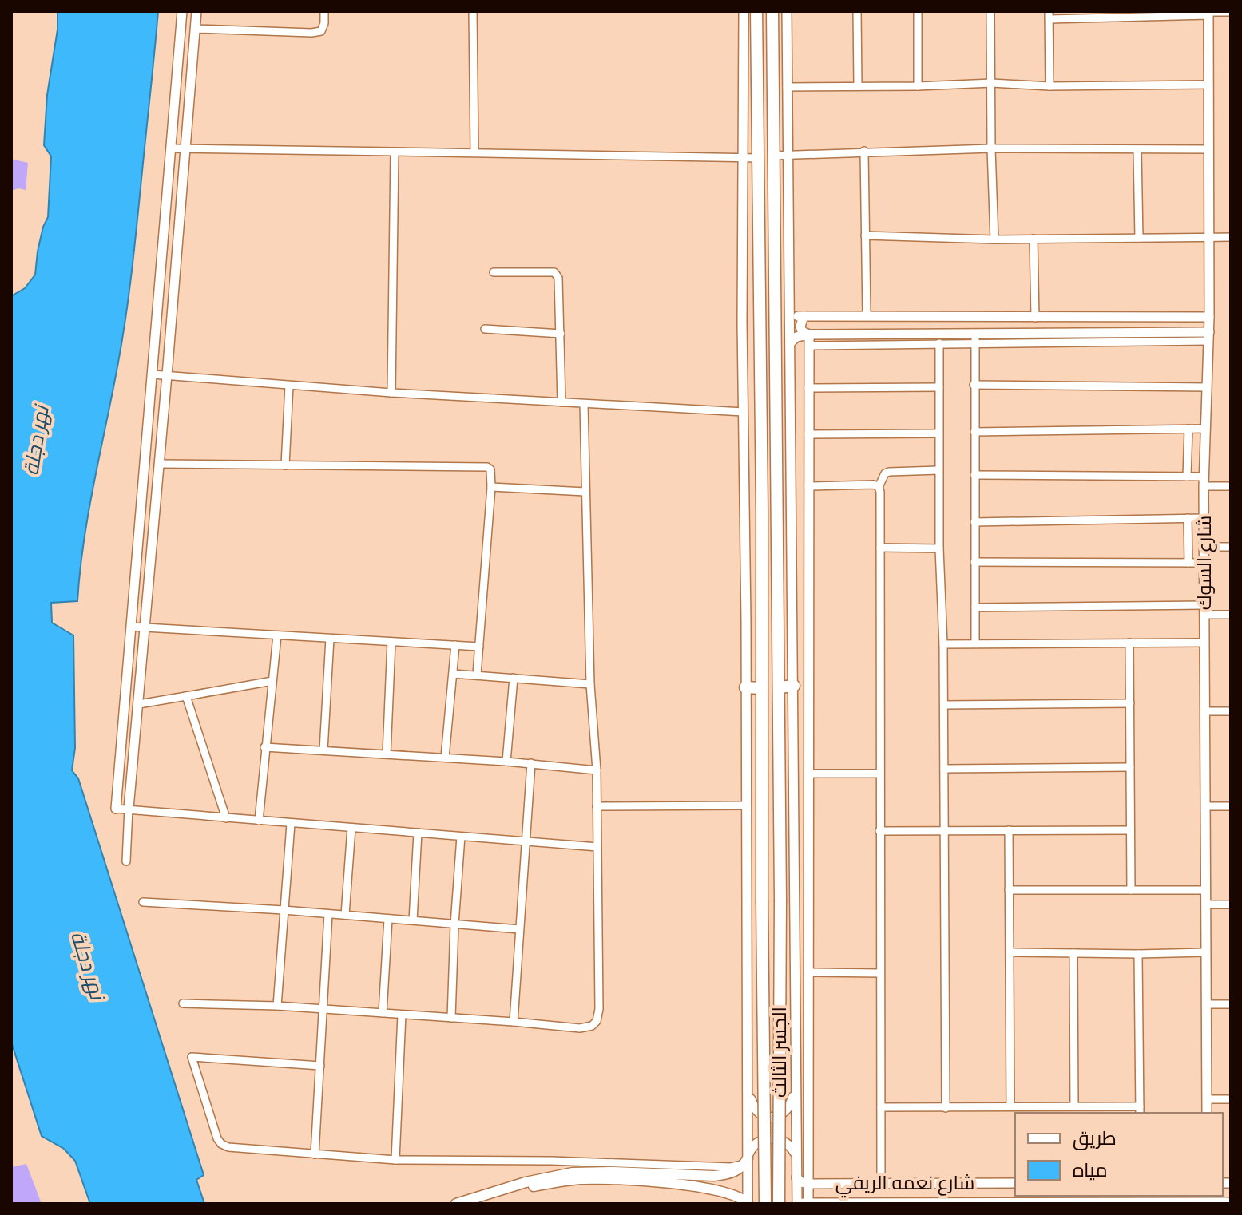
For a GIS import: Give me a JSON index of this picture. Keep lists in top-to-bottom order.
{
  "streets": {
    "main road": ["الجسر الثالث"],
    "street": ["شارع السوك", "شارع نعمه الريفي"]
  },
  "water": ["نهر دجلة"],
  "legend": ["طريق", "مياه"]
}
